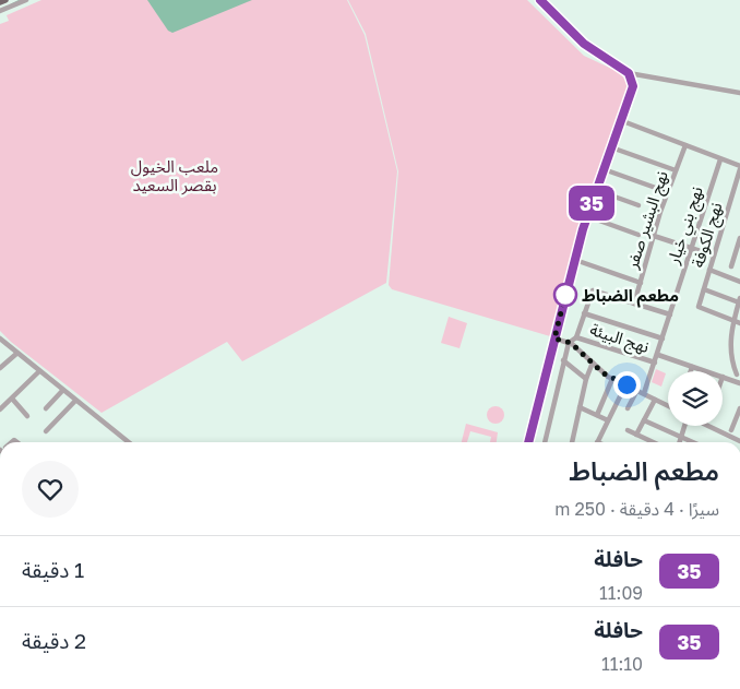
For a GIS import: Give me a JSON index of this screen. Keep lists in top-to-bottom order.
{
  "streets": {
    "street": [
      "نهج البشير صفر",
      "نهج بني خيار",
      "نهج الكوفة",
      "نهج البيئة"
    ]
  },
  "crossings": [
    ["نهج بني خيار", "نهج البيئة"]
  ],
  "parks": ["ملعب الخيول بقصر السعيد"],
  "places": ["مطعم الضباط"],
  "lines": ["bus line 35"],
  "page": {
    "on_map": "35",
    "heading": ["مطعم الضباط", "سيرًا · 4 دقيقة · 250 m"],
    "list": [
      {
        "mark": "35",
        "name": "حافلة",
        "note": "11:09",
        "value": "1 دقيقة"
      },
      {
        "mark": "35",
        "name": "حافلة",
        "note": "11:10",
        "value": "2 دقيقة"
      }
    ]
  }
}
